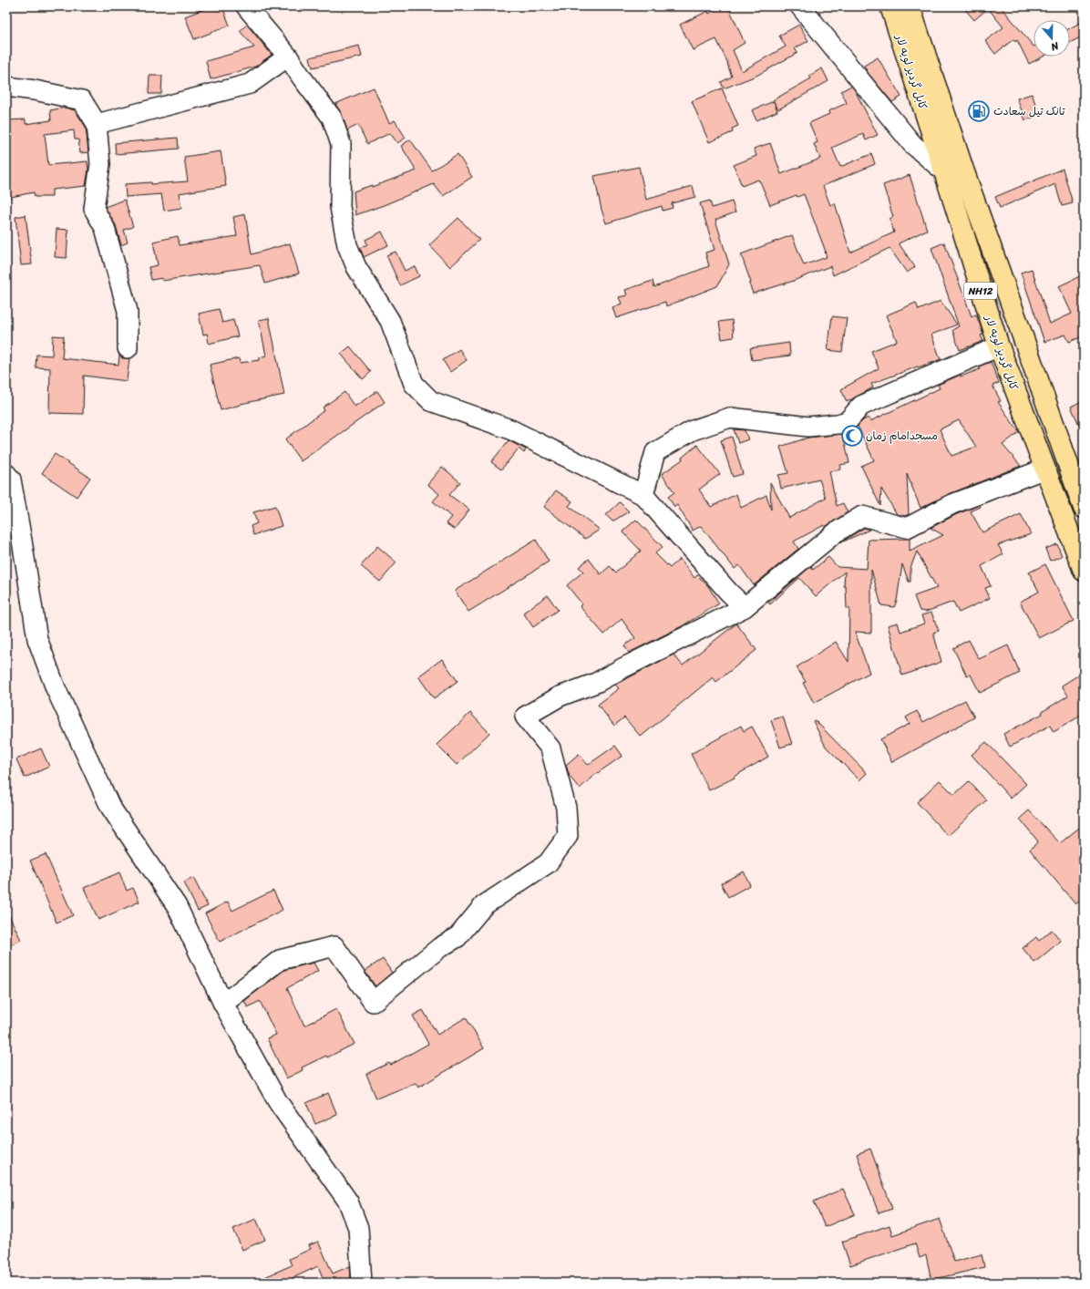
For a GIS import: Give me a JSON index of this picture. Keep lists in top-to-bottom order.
{
  "streets": {
    "highway": ["کابل گردیز لویه لار", "NH12"]
  },
  "places": {
    "fuel station": ["تانک تیل سعادت"],
    "mosque": ["مسجدامام زمان"]
  },
  "north": "bottom"
}
